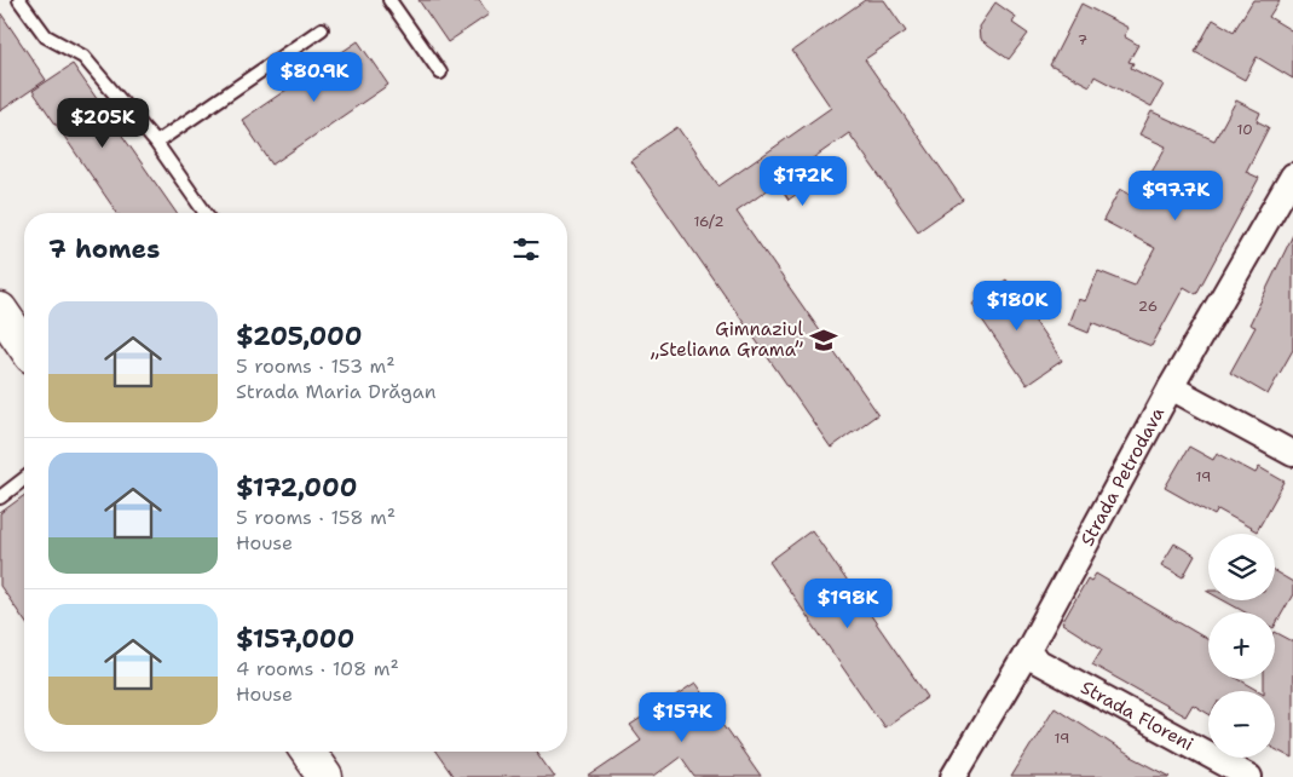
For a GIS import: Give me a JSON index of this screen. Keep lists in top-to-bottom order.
{
  "streets": {
    "street": ["Strada Petrodava", "Strada Floreni"]
  },
  "crossings": [
    ["Strada Petrodava", "Strada Floreni"]
  ],
  "places": {
    "school or university": ["Gimnaziul „Steliana Grama”"]
  },
  "house_numbers": [
    "7",
    "10",
    "16/2",
    "26",
    "19",
    "19"
  ],
  "page": {
    "price": [
      "$80.9K",
      "$205K",
      "$172K",
      "$97.7K",
      "$180K",
      "$198K",
      "$157K"
    ],
    "heading": "7 homes",
    "list": [
      {
        "name": "$205,000",
        "note": "5 rooms · 153 m² · Strada Maria Drăgan"
      },
      {
        "name": "$172,000",
        "note": "5 rooms · 158 m² · House"
      },
      {
        "name": "$157,000",
        "note": "4 rooms · 108 m² · House"
      }
    ],
    "map_buttons": ["+", "−"]
  }
}
